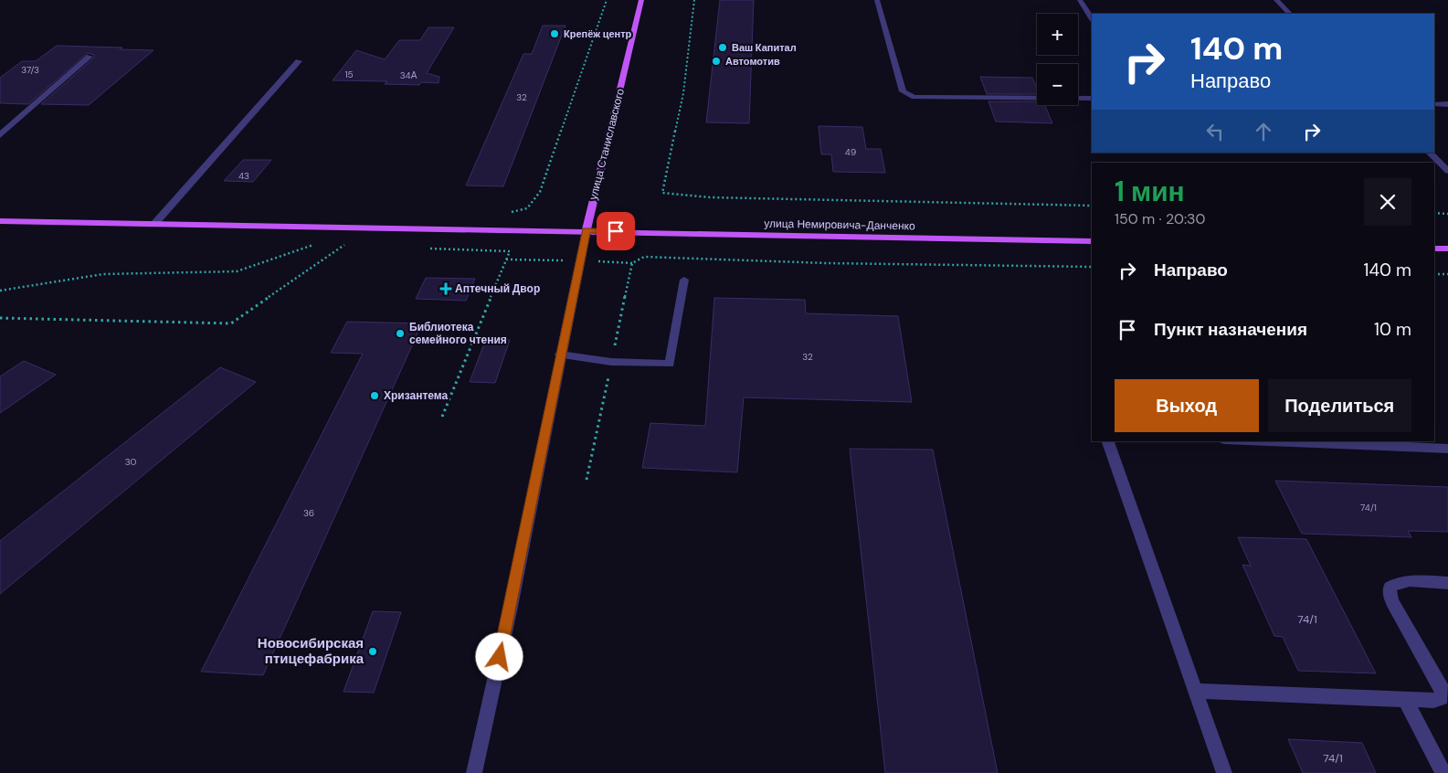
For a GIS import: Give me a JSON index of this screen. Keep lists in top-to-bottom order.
{
  "streets": {
    "main road": ["улица Станиславского", "улица Немировича-Данченко"]
  },
  "crossings": [
    ["улица Станиславского", "улица Немировича-Данченко"]
  ],
  "places": {
    "other": [
      "Крепёж центр",
      "Ваш Капитал",
      "Автомотив",
      "Библиотека семейного чтения",
      "Хризантема",
      "Новосибирская птицефабрика"
    ],
    "health": ["Аптечный Двор"]
  },
  "house_numbers": [
    "37/3",
    "15",
    "34А",
    "32",
    "49",
    "43",
    "32",
    "30",
    "74/1",
    "36",
    "74/1",
    "74/1"
  ],
  "page": {
    "map_buttons": ["+", "−"],
    "turn": ["140 m", "Направо"],
    "heading": ["1 мин", "150 m · 20:30"],
    "list": [
      {
        "name": "Направо",
        "value": "140 m"
      },
      {
        "name": "Пункт назначения",
        "value": "10 m"
      }
    ],
    "buttons": ["Выход", "Поделиться"]
  }
}
